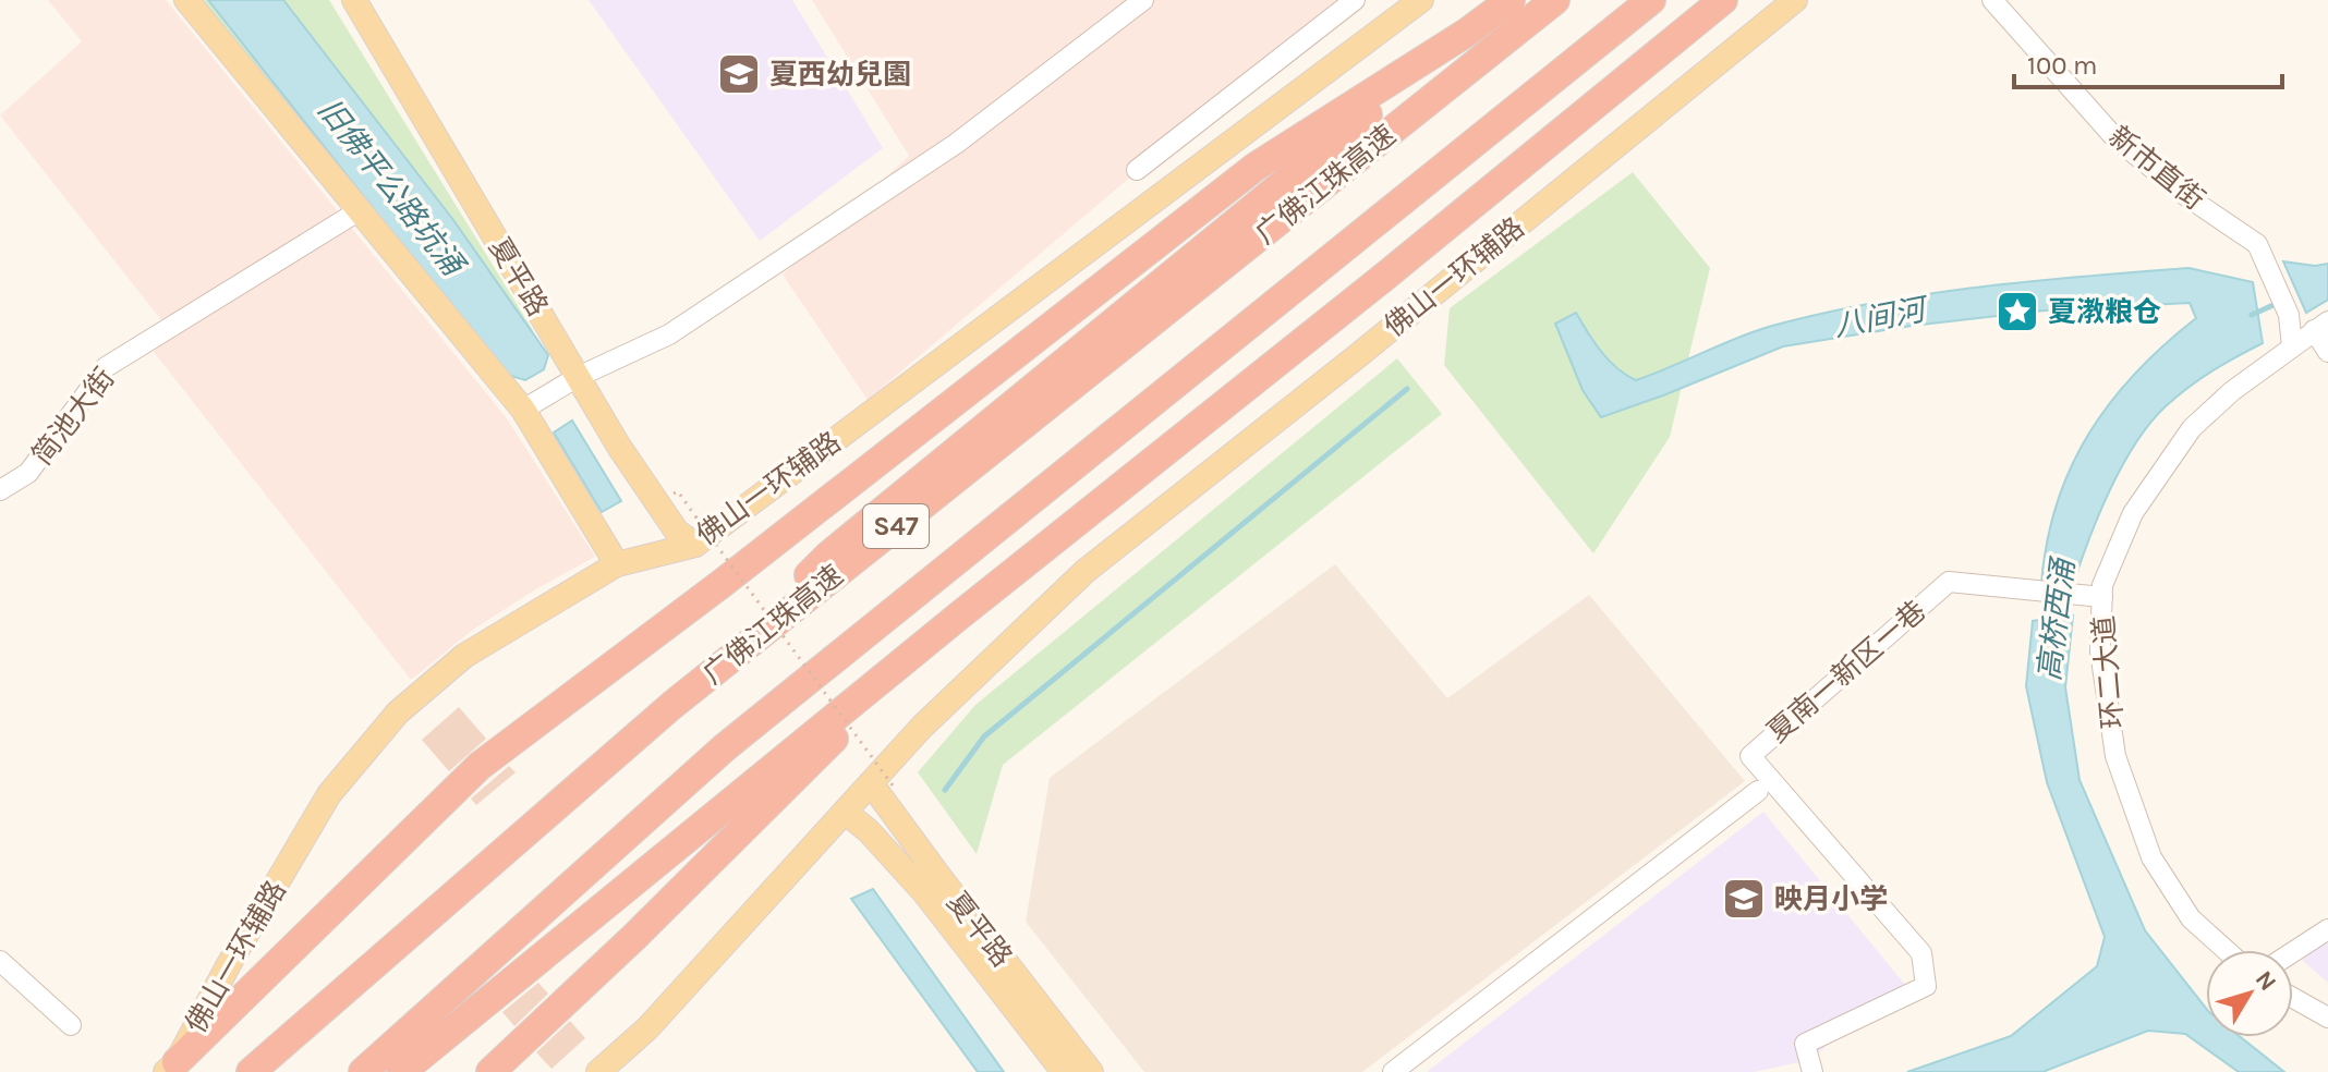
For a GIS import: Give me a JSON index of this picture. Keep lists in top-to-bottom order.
{
  "streets": {
    "highway": ["广佛江珠高速", "S47"],
    "main road": ["夏平路", "佛山一环辅路"],
    "street": [
      "新市直街",
      "简池大街",
      "夏南一新区一巷",
      "环二大道"
    ]
  },
  "crossings": [
    ["新市直街", "环二大道"],
    ["夏平路", "佛山一环辅路"],
    ["夏南一新区一巷", "环二大道"]
  ],
  "water": ["旧佛平公路坑涌", "八间河", "高桥西涌"],
  "places": {
    "school or university": ["夏西幼兒園", "映月小学"],
    "place": ["夏漖粮仓"]
  },
  "scale_bar": "100 m",
  "north": "top right"
}
